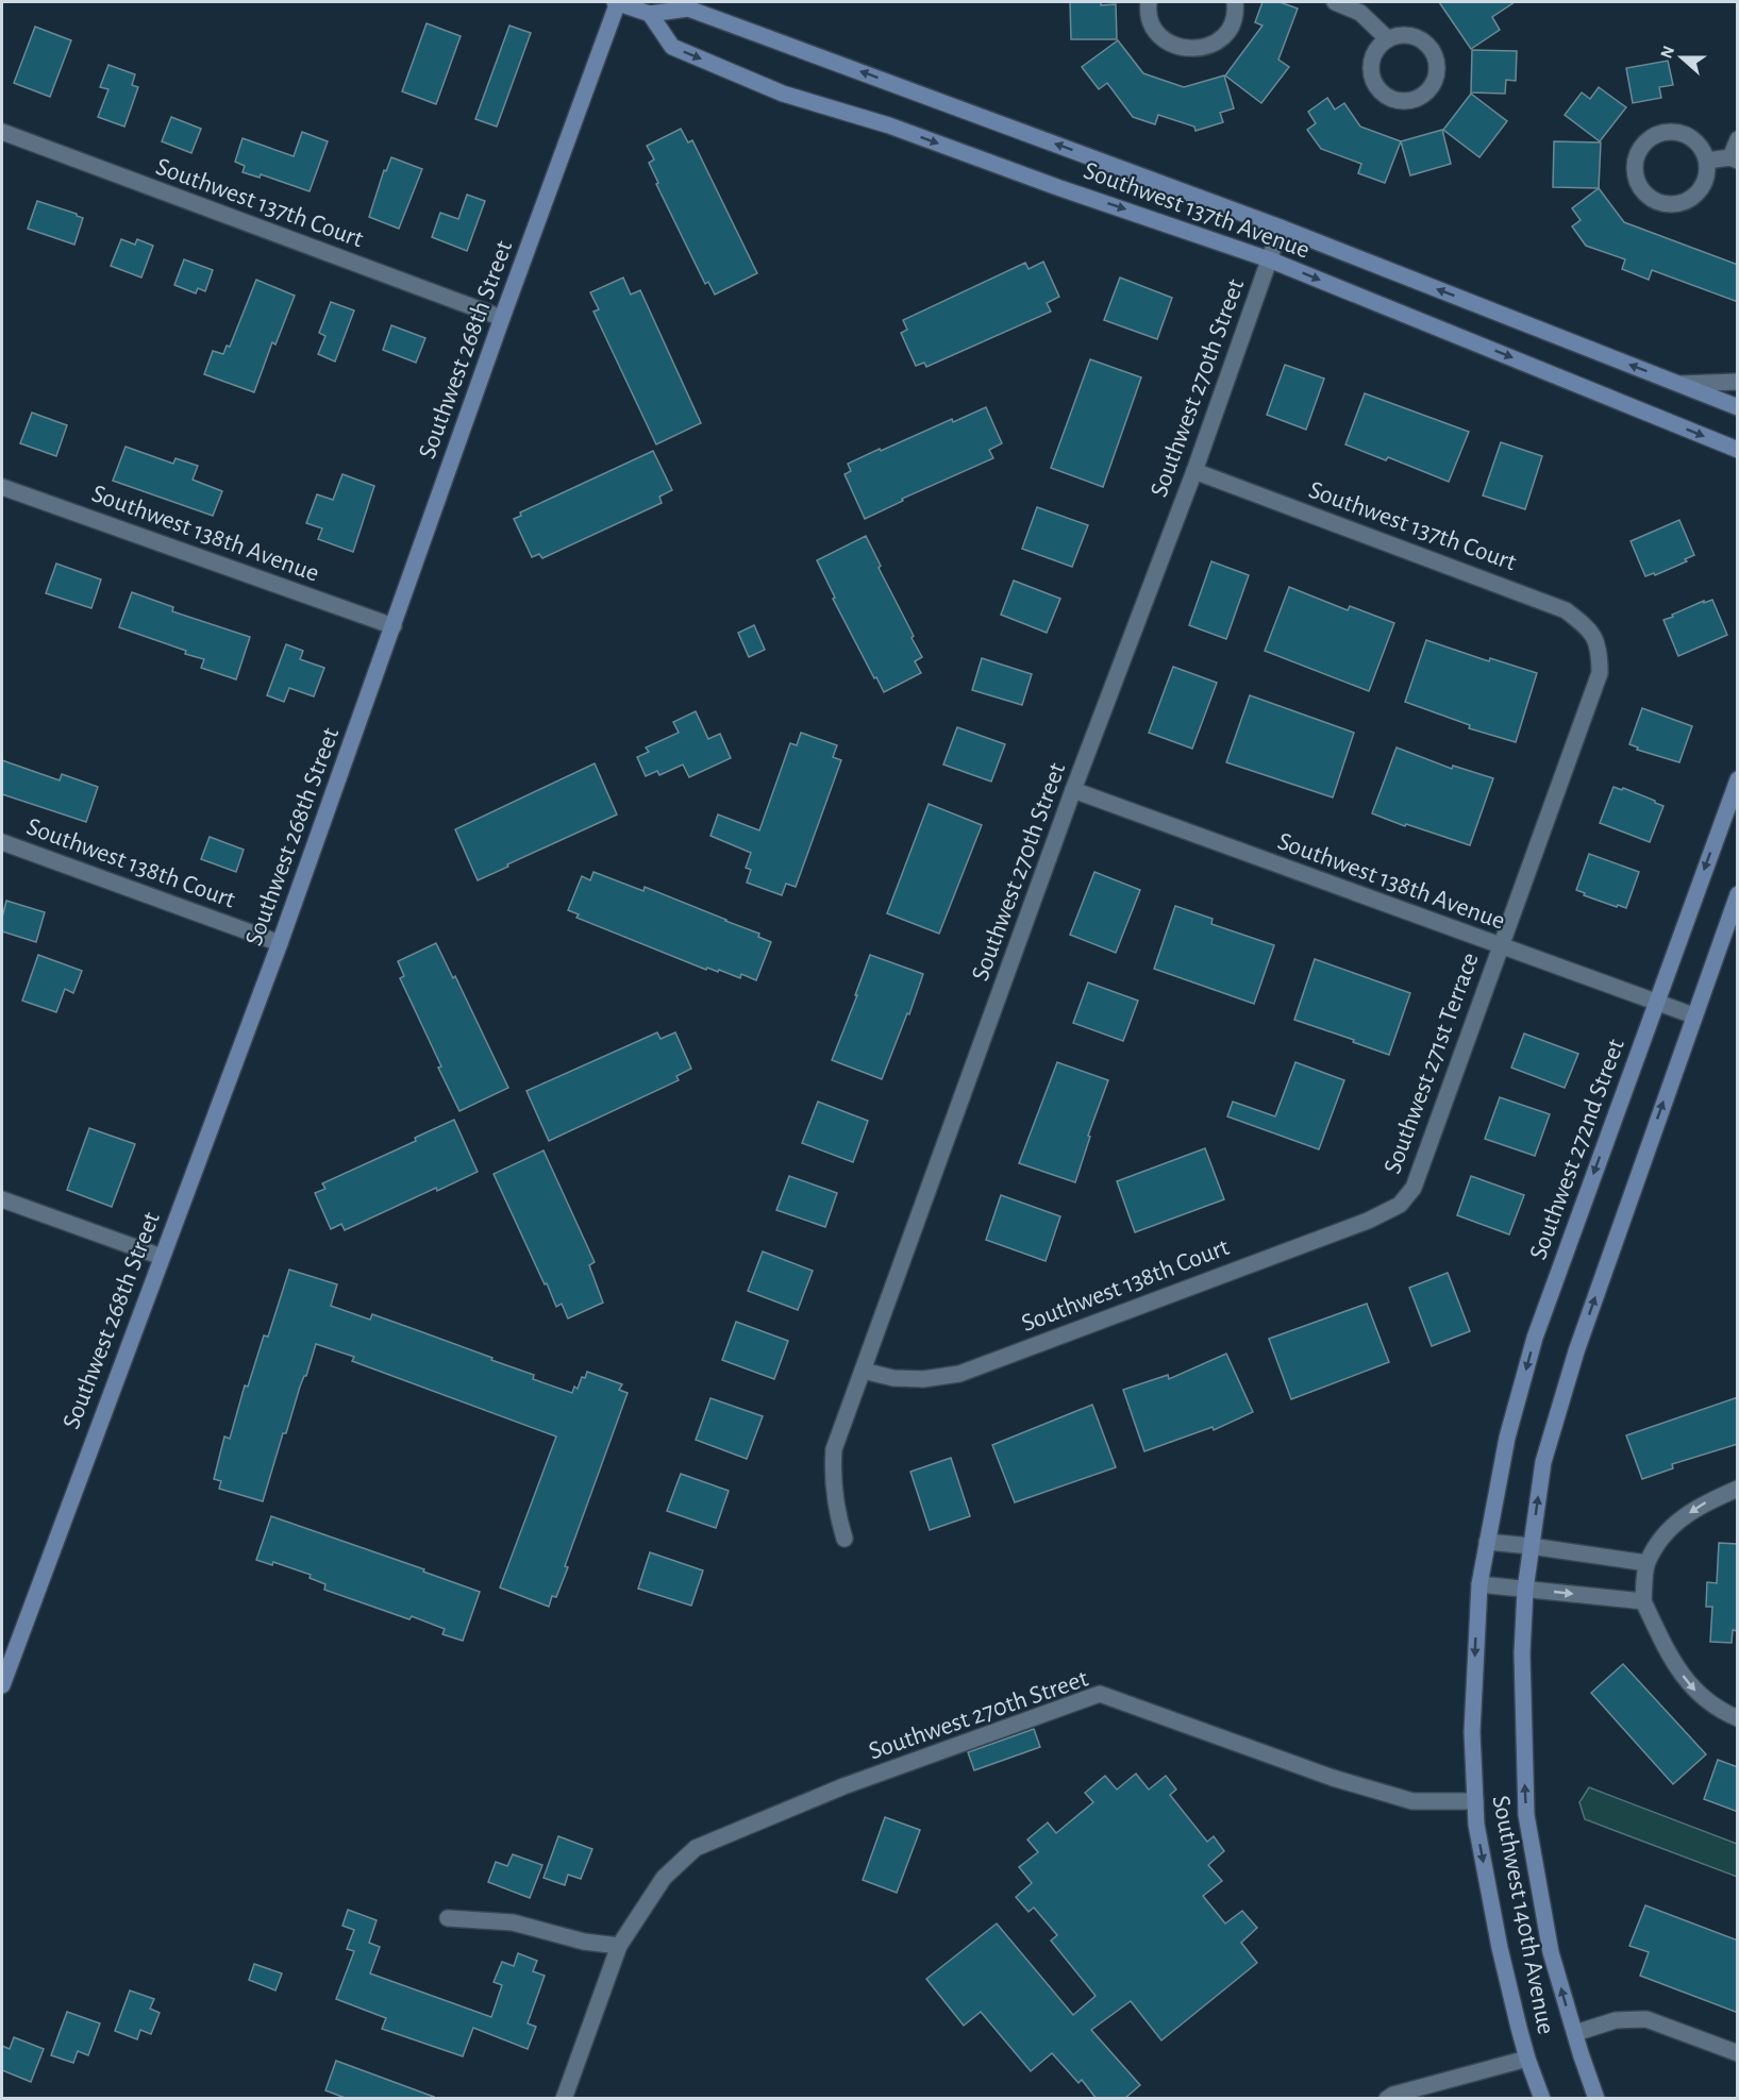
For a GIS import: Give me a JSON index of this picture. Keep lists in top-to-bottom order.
{
  "streets": {
    "main road": [
      "Southwest 137th Avenue",
      "Southwest 268th Street",
      "Southwest 272nd Street",
      "Southwest 140th Avenue"
    ],
    "street": [
      "Southwest 137th Court",
      "Southwest 270th Street",
      "Southwest 138th Avenue",
      "Southwest 138th Court",
      "Southwest 271st Terrace"
    ]
  },
  "crossings": [
    ["Southwest 137th Court", "Southwest 268th Street"],
    ["Southwest 137th Court", "Southwest 270th Street"],
    ["Southwest 137th Court", "Southwest 271st Terrace"],
    ["Southwest 137th Avenue", "Southwest 268th Street"],
    ["Southwest 137th Avenue", "Southwest 270th Street"],
    ["Southwest 268th Street", "Southwest 138th Avenue"],
    ["Southwest 268th Street", "Southwest 138th Court"],
    ["Southwest 270th Street", "Southwest 138th Avenue"],
    ["Southwest 270th Street", "Southwest 138th Court"],
    ["Southwest 270th Street", "Southwest 140th Avenue"],
    ["Southwest 138th Avenue", "Southwest 271st Terrace"],
    ["Southwest 138th Avenue", "Southwest 272nd Street"],
    ["Southwest 138th Court", "Southwest 271st Terrace"],
    ["Southwest 272nd Street", "Southwest 140th Avenue"]
  ],
  "north": "left"
}
